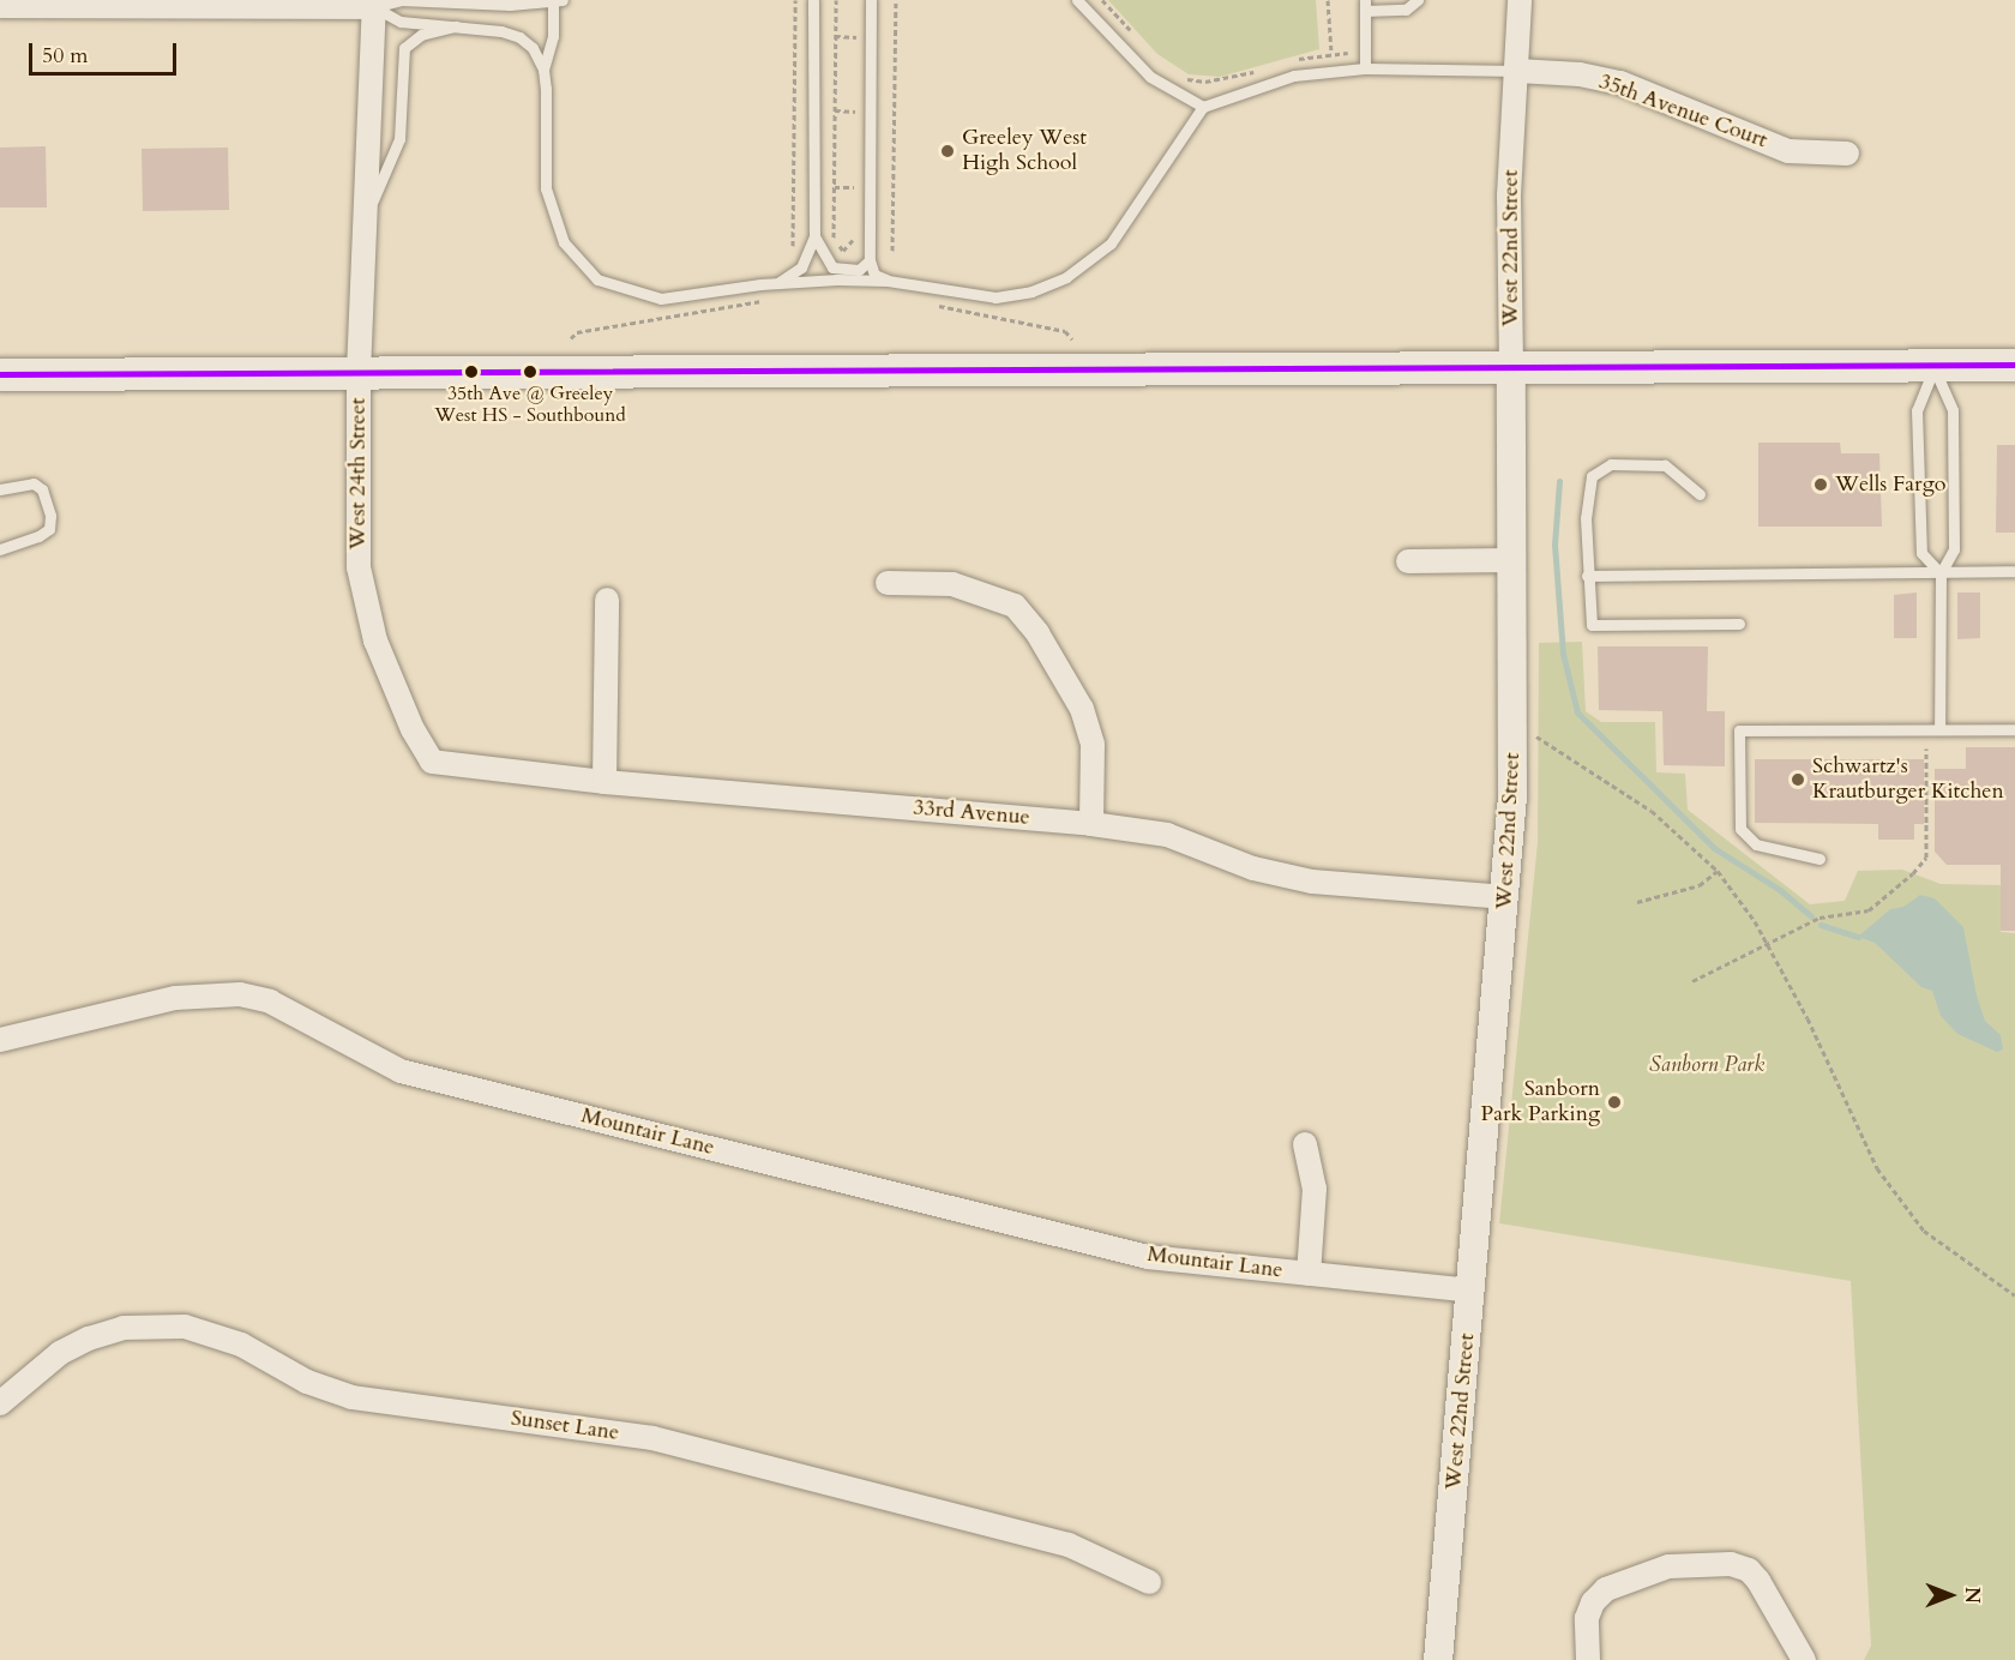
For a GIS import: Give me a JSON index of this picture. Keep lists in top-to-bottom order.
{
  "streets": {
    "street": [
      "35th Avenue Court",
      "West 22nd Street",
      "West 24th Street",
      "33rd Avenue",
      "Mountair Lane",
      "Sunset Lane"
    ]
  },
  "crossings": [
    ["35th Avenue Court", "West 22nd Street"],
    ["West 22nd Street", "33rd Avenue"],
    ["West 22nd Street", "Mountair Lane"],
    ["West 24th Street", "33rd Avenue"]
  ],
  "parks": ["Sanborn Park"],
  "places": [
    "Greeley West High School",
    "35th Ave @ Greeley West HS - Southbound",
    "Wells Fargo",
    "Schwartz's Krautburger Kitchen",
    "Sanborn Park Parking"
  ],
  "scale_bar": "50 m",
  "north": "right"
}
